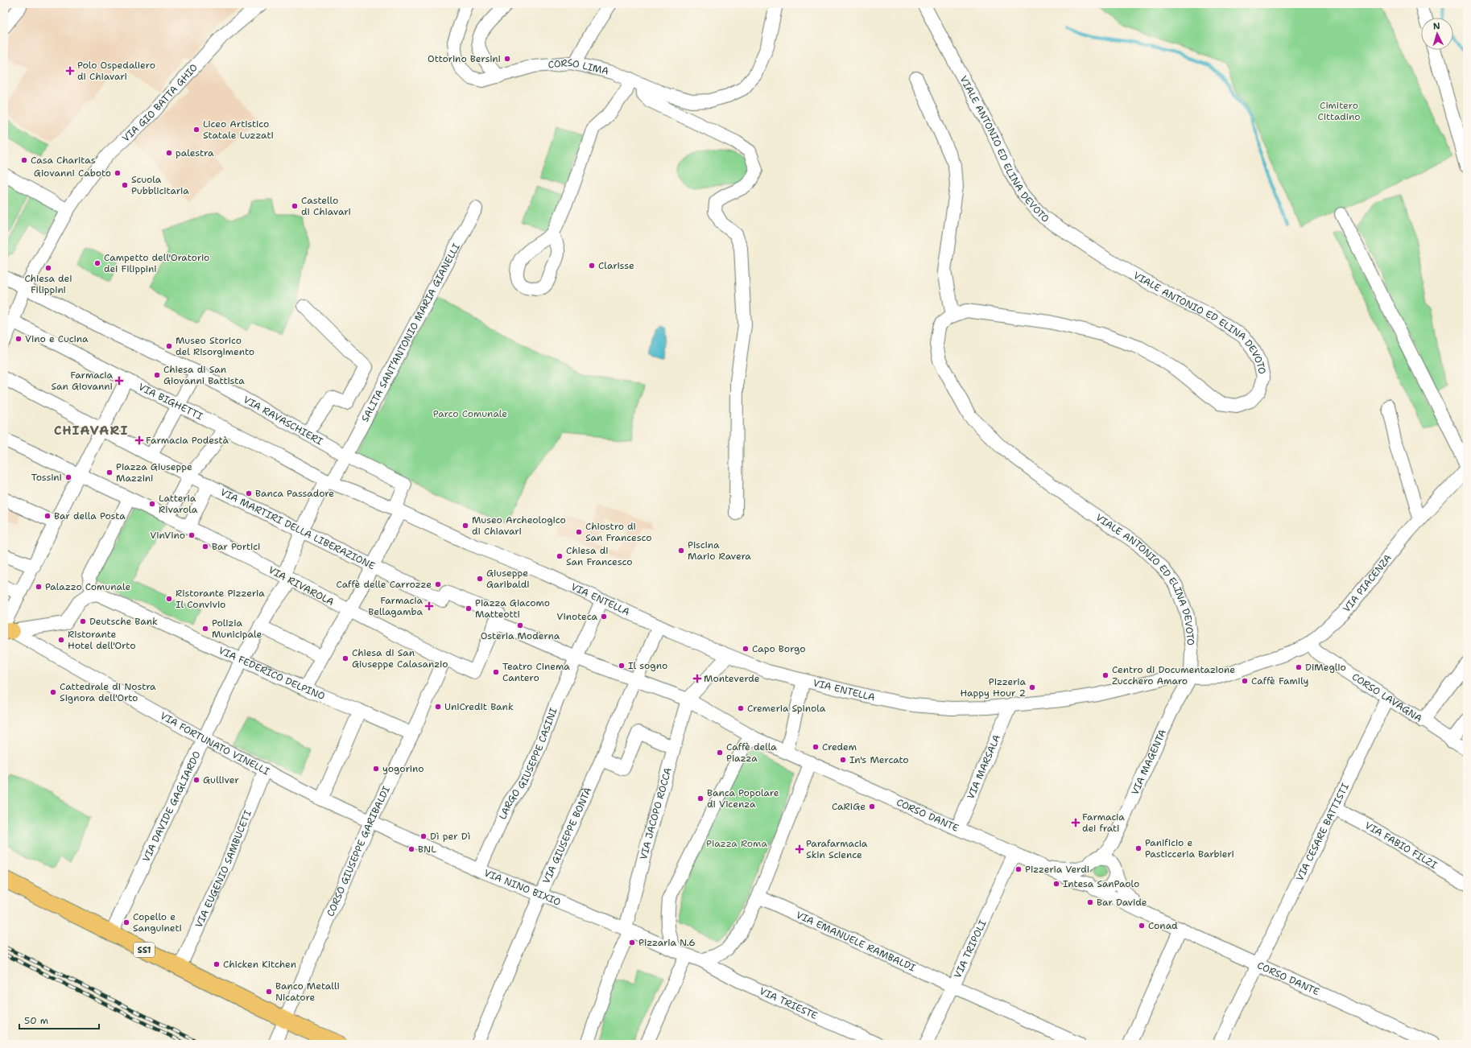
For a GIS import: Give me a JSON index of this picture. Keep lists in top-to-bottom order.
{
  "streets": {
    "main road": ["SS1"],
    "street": [
      "CORSO LIMA",
      "VIA GIO BATTA GHIO",
      "VIALE ANTONIO ED ELINA DEVOTO",
      "SALITA SANT’ANTONIO MARIA GIANELLI",
      "VIA BIGHETTI",
      "VIA RAVASCHIERI",
      "VIA MARTIRI DELLA LIBERAZIONE",
      "VIA PIACENZA",
      "VIA RIVAROLA",
      "VIA ENTELLA",
      "VIA FEDERICO DELPINO",
      "CORSO LAVAGNA",
      "VIA FORTUNATO VINELLI",
      "VIA MAGENTA",
      "LARGO GIUSEPPE CASINI",
      "VIA MARSALA",
      "VIA DAVIDE GAGLIARDO",
      "VIA JACOPO ROCCA",
      "CORSO DANTE",
      "VIA CESARE BATTISTI",
      "VIA GIUSEPPE BONTÀ",
      "VIA FABIO FILZI",
      "CORSO GIUSEPPE GARIBALDI",
      "VIA EUGENIO SAMBUCETI",
      "VIA NINO BIXIO",
      "VIA EMANUELE RAMBALDI",
      "VIA TRIPOLI",
      "VIA TRIESTE"
    ]
  },
  "crossings": [
    ["VIA GIO BATTA GHIO", "VIA BIGHETTI"],
    ["VIA GIO BATTA GHIO", "VIA RAVASCHIERI"],
    ["VIALE ANTONIO ED ELINA DEVOTO", "VIA ENTELLA"],
    ["VIALE ANTONIO ED ELINA DEVOTO", "VIA MAGENTA"],
    ["SALITA SANT’ANTONIO MARIA GIANELLI", "VIA BIGHETTI"],
    ["SALITA SANT’ANTONIO MARIA GIANELLI", "VIA RAVASCHIERI"],
    ["SALITA SANT’ANTONIO MARIA GIANELLI", "VIA MARTIRI DELLA LIBERAZIONE"],
    ["SALITA SANT’ANTONIO MARIA GIANELLI", "VIA DAVIDE GAGLIARDO"],
    ["VIA BIGHETTI", "VIA RAVASCHIERI"],
    ["VIA BIGHETTI", "VIA ENTELLA"],
    ["VIA MARTIRI DELLA LIBERAZIONE", "VIA RIVAROLA"],
    ["VIA MARTIRI DELLA LIBERAZIONE", "VIA DAVIDE GAGLIARDO"],
    ["VIA PIACENZA", "VIA ENTELLA"],
    ["VIA PIACENZA", "CORSO LAVAGNA"],
    ["VIA RIVAROLA", "VIA DAVIDE GAGLIARDO"],
    ["VIA RIVAROLA", "CORSO GIUSEPPE GARIBALDI"],
    ["VIA ENTELLA", "CORSO LAVAGNA"],
    ["VIA ENTELLA", "VIA MAGENTA"],
    ["VIA ENTELLA", "LARGO GIUSEPPE CASINI"],
    ["VIA ENTELLA", "VIA MARSALA"],
    ["VIA ENTELLA", "VIA GIUSEPPE BONTÀ"],
    ["VIA FEDERICO DELPINO", "VIA DAVIDE GAGLIARDO"],
    ["VIA FEDERICO DELPINO", "CORSO GIUSEPPE GARIBALDI"],
    ["CORSO LAVAGNA", "VIA CESARE BATTISTI"],
    ["VIA FORTUNATO VINELLI", "VIA DAVIDE GAGLIARDO"],
    ["VIA FORTUNATO VINELLI", "CORSO GIUSEPPE GARIBALDI"],
    ["VIA FORTUNATO VINELLI", "VIA EUGENIO SAMBUCETI"],
    ["VIA FORTUNATO VINELLI", "VIA NINO BIXIO"],
    ["VIA MAGENTA", "CORSO DANTE"],
    ["LARGO GIUSEPPE CASINI", "VIA NINO BIXIO"],
    ["VIA MARSALA", "CORSO DANTE"],
    ["VIA DAVIDE GAGLIARDO", "SS1"],
    ["VIA JACOPO ROCCA", "VIA NINO BIXIO"],
    ["CORSO DANTE", "VIA CESARE BATTISTI"],
    ["CORSO DANTE", "VIA TRIPOLI"],
    ["VIA CESARE BATTISTI", "VIA FABIO FILZI"],
    ["VIA GIUSEPPE BONTÀ", "VIA NINO BIXIO"],
    ["CORSO GIUSEPPE GARIBALDI", "VIA NINO BIXIO"],
    ["CORSO GIUSEPPE GARIBALDI", "SS1"],
    ["VIA EUGENIO SAMBUCETI", "SS1"],
    ["VIA EMANUELE RAMBALDI", "VIA TRIPOLI"]
  ],
  "districts": ["CHIAVARI"],
  "parks": ["Cimitero Cittadino", "Parco Comunale", "Piazza Roma"],
  "places": {
    "other": [
      "Ottorino Bersini",
      "Liceo Artistico Statale Luzzati",
      "palestra",
      "Casa Charitas",
      "Giovanni Caboto",
      "Scuola Pubblicitaria",
      "Castello di Chiavari",
      "Campetto dell'Oratorio dei Filippini",
      "Clarisse",
      "Chiesa dei Filippini",
      "Vino e Cucina",
      "Museo Storico del Risorgimento",
      "Chiesa di San Giovanni Battista",
      "Piazza Giuseppe Mazzini",
      "Tossini",
      "Banca Passadore",
      "Latteria Rivarola",
      "Bar della Posta",
      "Museo Archeologico di Chiavari",
      "Chiostro di San Francesco",
      "VinVino",
      "Bar Portici",
      "Piscina Mario Ravera",
      "Chiesa di San Francesco",
      "Giuseppe Garibaldi",
      "Caffè delle Carrozze",
      "Palazzo Comunale",
      "Ristorante Pizzeria Il Convivio",
      "Piazza Giacomo Matteotti",
      "Vinoteca",
      "Deutsche Bank",
      "Osteria Moderna",
      "Polizia Municipale",
      "Ristorante Hotel dell'Orto",
      "Capo Borgo",
      "Chiesa di San Giuseppe Calasanzio",
      "Il sogno",
      "DiMeglio",
      "Teatro Cinema Cantero",
      "Centro di Documentazione Zucchero Amaro",
      "Caffè Family",
      "Pizzeria Happy Hour 2",
      "Cattedrale di Nostra Signora dell'Orto",
      "UniCredit Bank",
      "Cremeria Spinola",
      "Credem",
      "Caffè della Piazza",
      "In's Mercato",
      "yogorino",
      "Gulliver",
      "Banca Popolare di Vicenza",
      "CaRiGe",
      "Dì per Dì",
      "Panificio e Pasticceria Barbieri",
      "BNL",
      "Pizzeria Verdi",
      "Intesa SanPaolo",
      "Bar Davide",
      "Copello e Sanguineti",
      "Conad",
      "Pizzaria N.6",
      "Chicken Kitchen",
      "Banco Metalli Nicatore"
    ],
    "health": [
      "Polo Ospedaliero di Chiavari",
      "Farmacia San Giovanni",
      "Farmacia Podestà",
      "Farmacia Bellagamba",
      "Monteverde",
      "Farmacia dei frati",
      "Parafarmacia Skin Science"
    ]
  },
  "scale_bar": "50 m",
  "north": "top"
}
